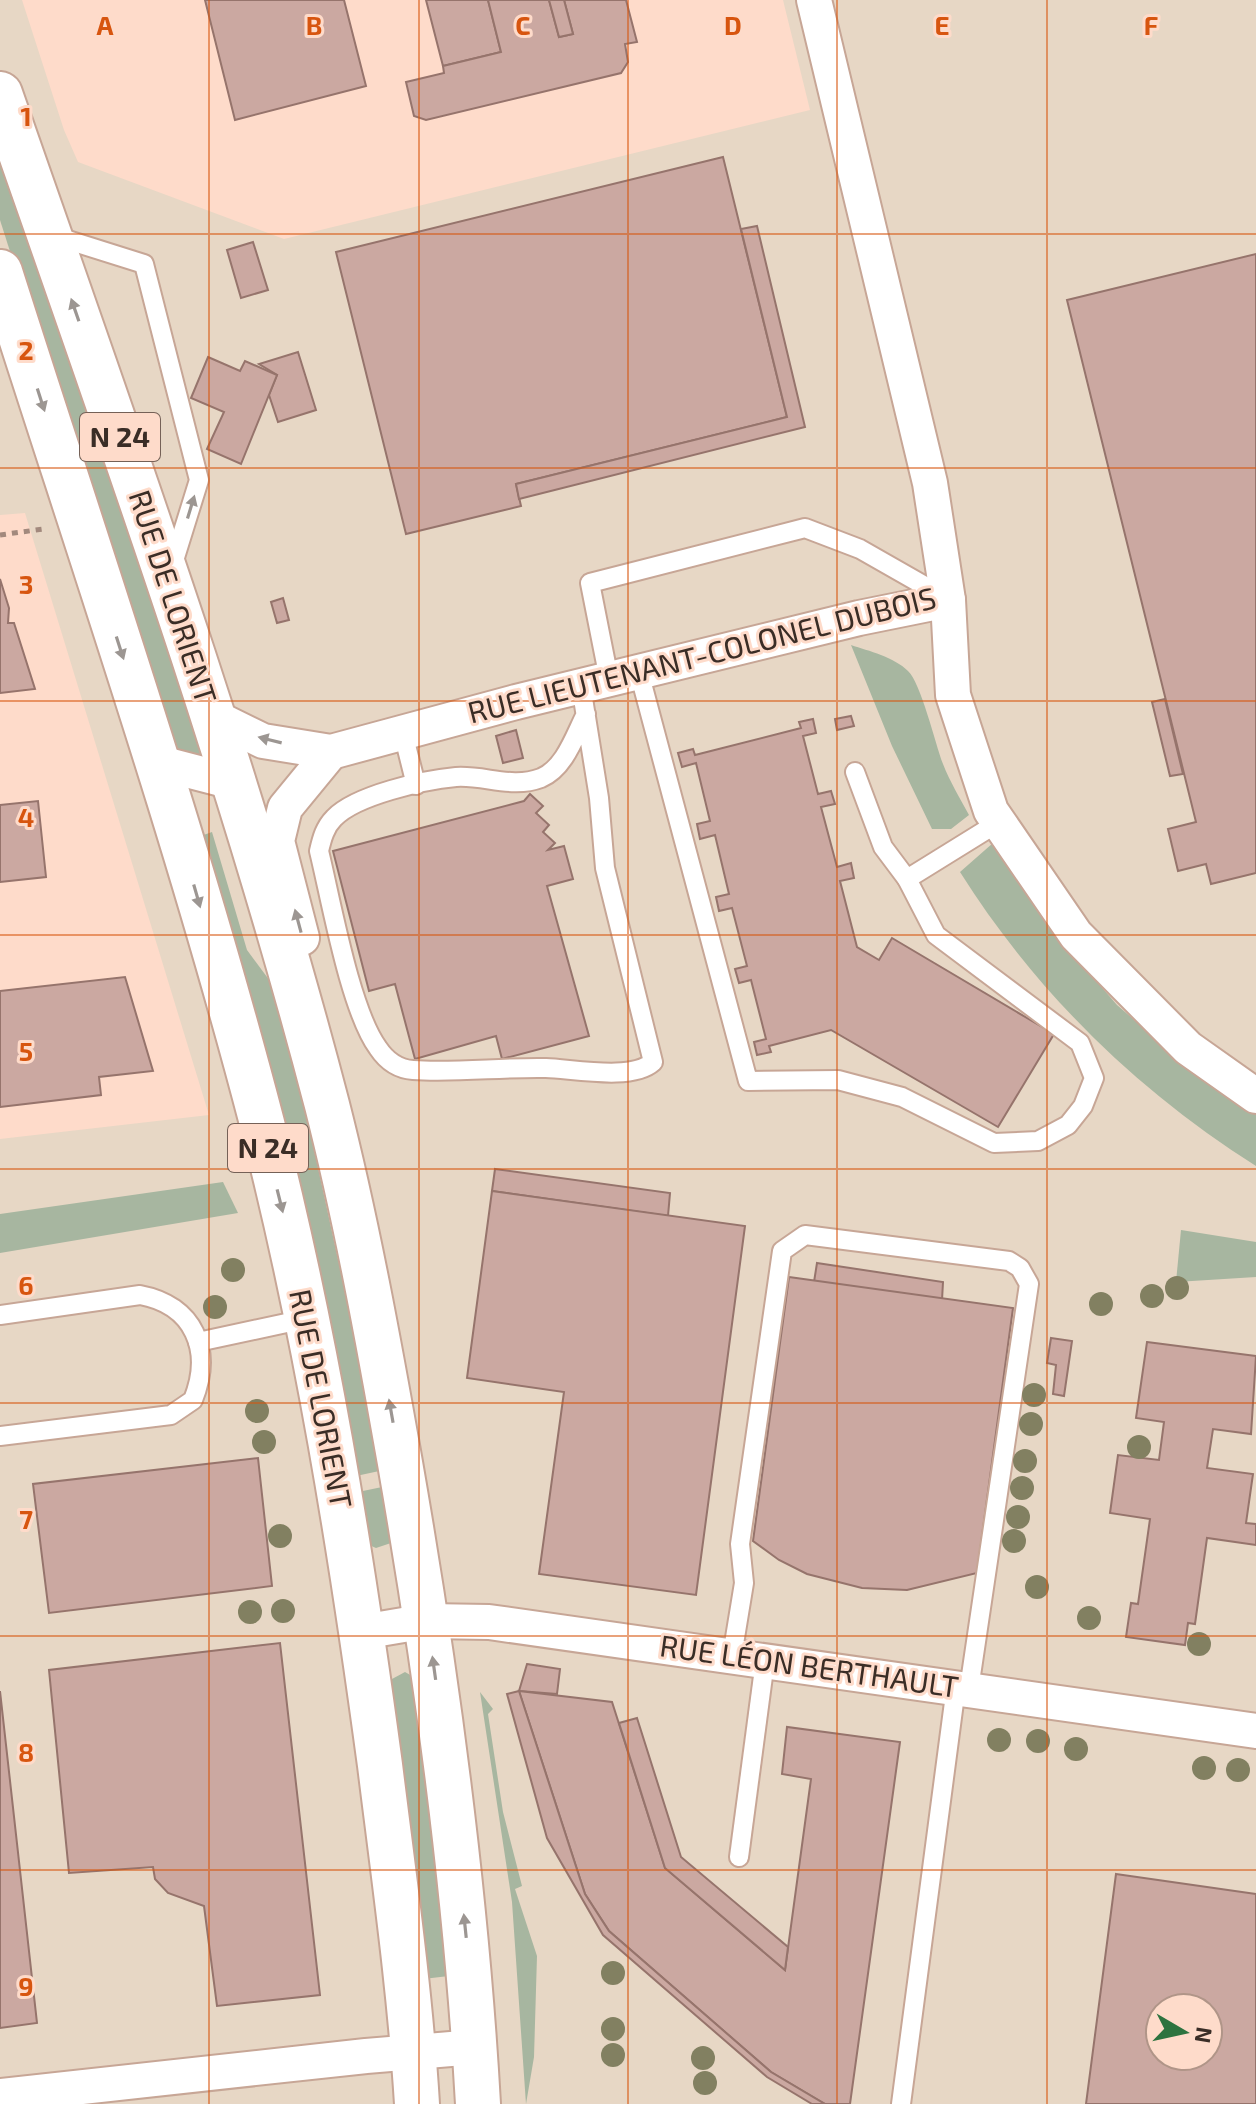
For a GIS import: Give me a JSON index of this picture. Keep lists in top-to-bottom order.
{
  "streets": {
    "main road": ["N 24", "RUE DE LORIENT"],
    "street": ["RUE LIEUTENANT-COLONEL DUBOIS", "RUE LÉON BERTHAULT"]
  },
  "crossings": [
    ["RUE DE LORIENT", "RUE LIEUTENANT-COLONEL DUBOIS"],
    ["RUE DE LORIENT", "RUE LÉON BERTHAULT"]
  ],
  "north": "right",
  "grid": {
    "columns": [
      "A",
      "B",
      "C",
      "D",
      "E",
      "F"
    ],
    "rows": [
      "1",
      "2",
      "3",
      "4",
      "5",
      "6",
      "7",
      "8",
      "9"
    ]
  }
}
